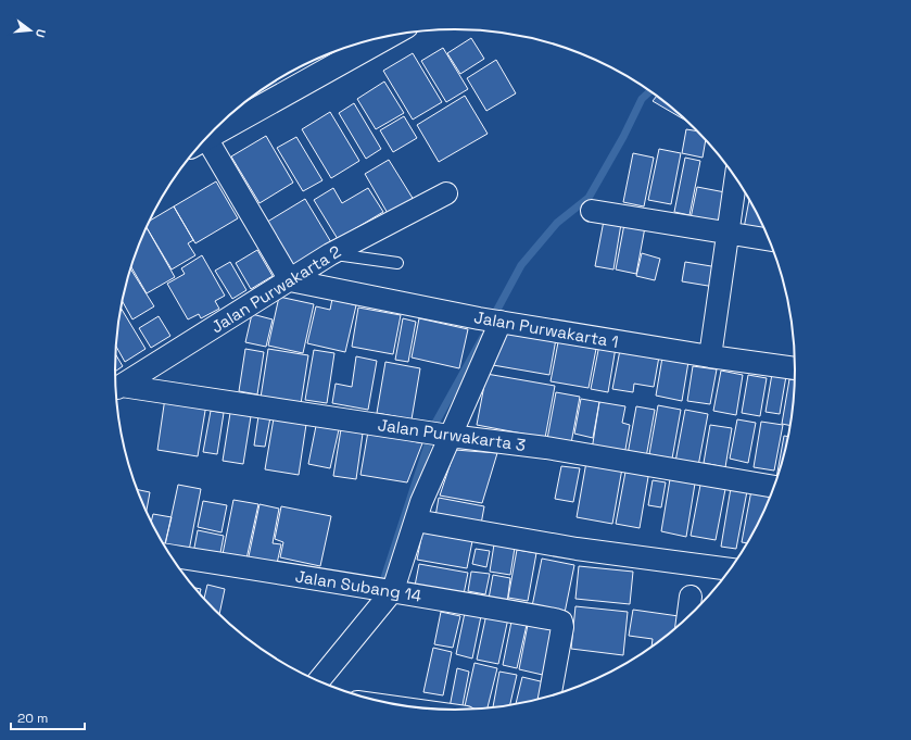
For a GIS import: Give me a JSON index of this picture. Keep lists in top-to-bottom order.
{
  "streets": {
    "street": [
      "Jalan Purwakarta 2",
      "Jalan Purwakarta 1",
      "Jalan Purwakarta 3",
      "Jalan Subang 14"
    ]
  },
  "crossings": [
    ["Jalan Purwakarta 2", "Jalan Purwakarta 1"],
    ["Jalan Purwakarta 2", "Jalan Purwakarta 3"]
  ],
  "scale_bar": "20 m",
  "north": "right"
}
